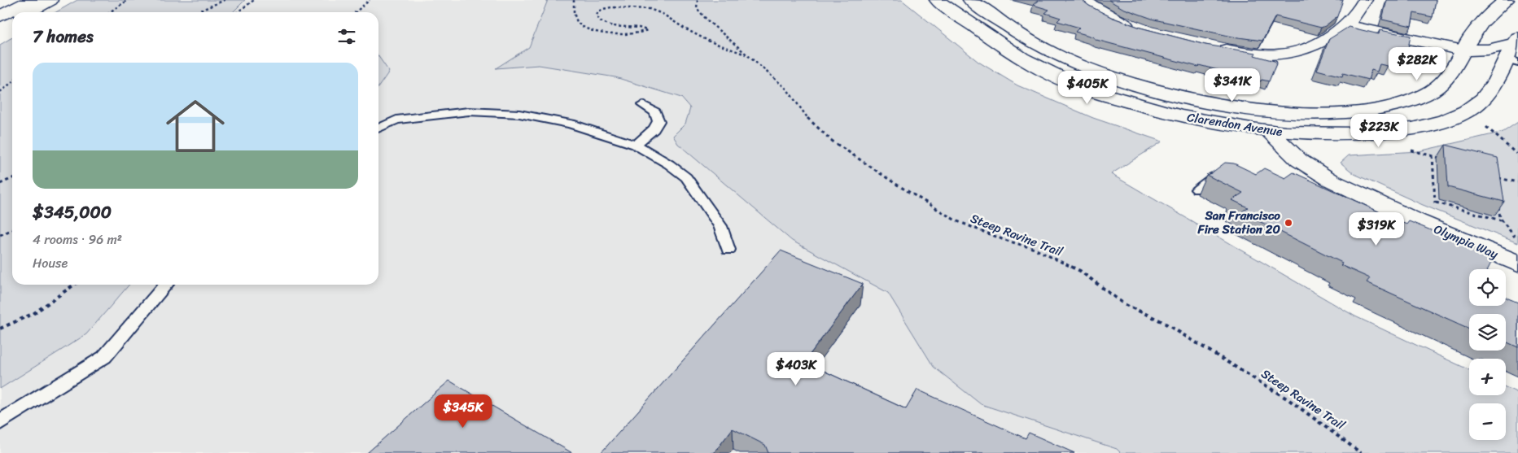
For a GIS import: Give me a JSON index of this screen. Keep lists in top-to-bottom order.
{
  "streets": {
    "main road": ["Clarendon Avenue", "Olympia Way"],
    "path": ["Steep Ravine Trail"]
  },
  "crossings": [
    ["Clarendon Avenue", "Olympia Way"]
  ],
  "places": ["San Francisco Fire Station 20"],
  "page": {
    "heading": "7 homes",
    "price": [
      "$282K",
      "$341K",
      "$405K",
      "$223K",
      "$319K",
      "$403K",
      "$345K"
    ],
    "list": [
      {
        "name": "$345,000",
        "note": "4 rooms · 96 m² · House"
      }
    ],
    "map_buttons": ["+", "−"]
  }
}
